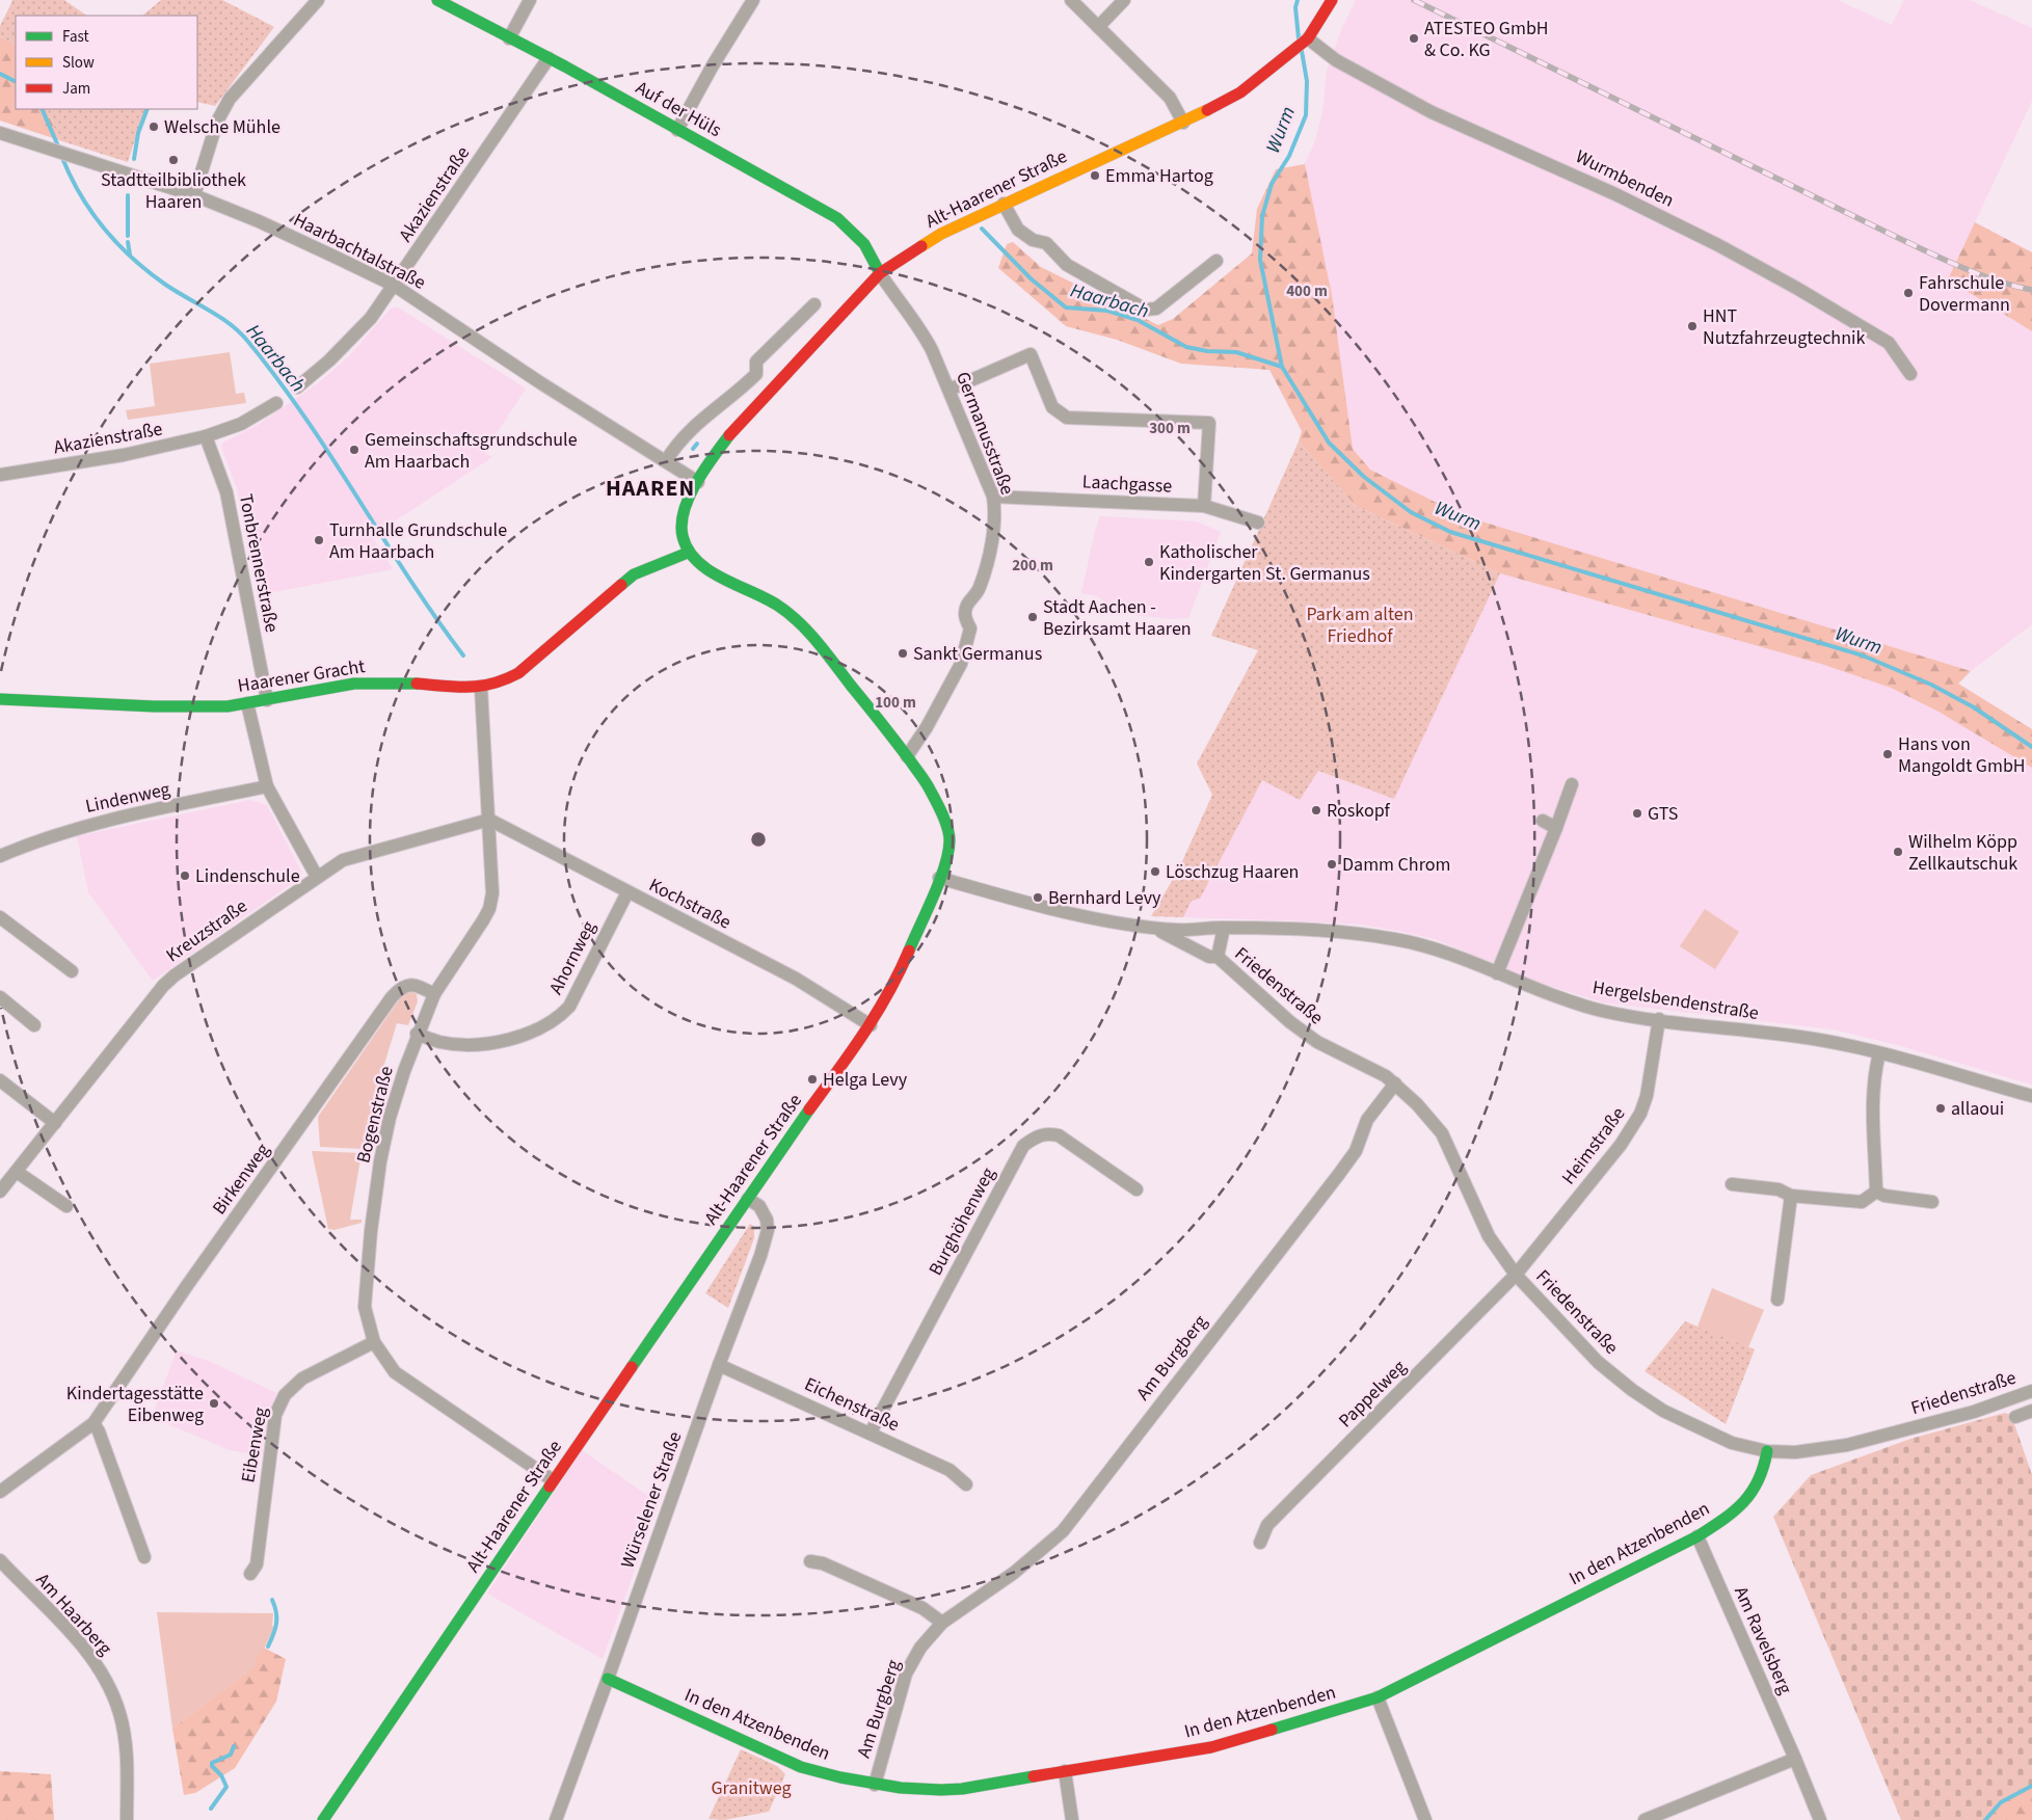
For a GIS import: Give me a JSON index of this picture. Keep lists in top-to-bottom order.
{
  "streets": {
    "main road": [
      "Auf der Hüls",
      "Alt-Haarener Straße",
      "Haarener Gracht",
      "In den Atzenbenden"
    ],
    "street": [
      "Wurmbenden",
      "Akazienstraße",
      "Haarbachtalstraße",
      "Germanusstraße",
      "Laachgasse",
      "Tonbrennerstraße",
      "Lindenweg",
      "Kochstraße",
      "Kreuzstraße",
      "Ahornweg",
      "Friedenstraße",
      "Hergelsbendenstraße",
      "Bogenstraße",
      "Heimstraße",
      "Birkenweg",
      "Burghöhenweg",
      "Am Burgberg",
      "Pappelweg",
      "Eichenstraße",
      "Eibenweg",
      "Würselener Straße",
      "Am Haarberg",
      "Am Ravelsberg"
    ]
  },
  "crossings": [
    ["Auf der Hüls", "Alt-Haarener Straße"],
    ["Auf der Hüls", "Akazienstraße"],
    ["Auf der Hüls", "Germanusstraße"],
    ["Wurmbenden", "Alt-Haarener Straße"],
    ["Alt-Haarener Straße", "Haarbachtalstraße"],
    ["Alt-Haarener Straße", "Germanusstraße"],
    ["Alt-Haarener Straße", "Haarener Gracht"],
    ["Alt-Haarener Straße", "Kochstraße"],
    ["Alt-Haarener Straße", "Friedenstraße"],
    ["Alt-Haarener Straße", "Bogenstraße"],
    ["Alt-Haarener Straße", "Würselener Straße"],
    ["Akazienstraße", "Haarbachtalstraße"],
    ["Akazienstraße", "Tonbrennerstraße"],
    ["Germanusstraße", "Laachgasse"],
    ["Tonbrennerstraße", "Haarener Gracht"],
    ["Haarener Gracht", "Bogenstraße"],
    ["Kochstraße", "Kreuzstraße"],
    ["Kochstraße", "Ahornweg"],
    ["Kochstraße", "Bogenstraße"],
    ["Kreuzstraße", "Bogenstraße"],
    ["Ahornweg", "Bogenstraße"],
    ["Friedenstraße", "Hergelsbendenstraße"],
    ["Friedenstraße", "Heimstraße"],
    ["Friedenstraße", "Am Burgberg"],
    ["Friedenstraße", "Pappelweg"],
    ["Friedenstraße", "In den Atzenbenden"],
    ["Hergelsbendenstraße", "Heimstraße"],
    ["Bogenstraße", "Birkenweg"],
    ["Bogenstraße", "Eibenweg"],
    ["Heimstraße", "Pappelweg"],
    ["Burghöhenweg", "Eichenstraße"],
    ["Am Burgberg", "In den Atzenbenden"],
    ["Eichenstraße", "Würselener Straße"],
    ["Würselener Straße", "In den Atzenbenden"],
    ["In den Atzenbenden", "Am Ravelsberg"]
  ],
  "districts": ["HAAREN"],
  "water": ["Wurm", "Haarbach"],
  "parks": ["Park am alten Friedhof", "Granitweg"],
  "places": [
    "ATESTEO GmbH & Co. KG",
    "Welsche Mühle",
    "Stadtteilbibliothek Haaren",
    "Emma Hartog",
    "Fahrschule Dovermann",
    "HNT Nutzfahrzeugtechnik",
    "Gemeinschaftsgrundschule Am Haarbach",
    "Turnhalle Grundschule Am Haarbach",
    "Katholischer Kindergarten St. Germanus",
    "Stadt Aachen - Bezirksamt Haaren",
    "Sankt Germanus",
    "Hans von Mangoldt GmbH",
    "Roskopf",
    "GTS",
    "Wilhelm Köpp Zellkautschuk",
    "Damm Chrom",
    "Löschzug Haaren",
    "Lindenschule",
    "Bernhard Levy",
    "Helga Levy",
    "allaoui",
    "Kindertagesstätte Eibenweg"
  ],
  "legend": ["Fast", "Slow", "Jam"],
  "rings": [
    "400 m",
    "300 m",
    "200 m",
    "100 m"
  ]
}
